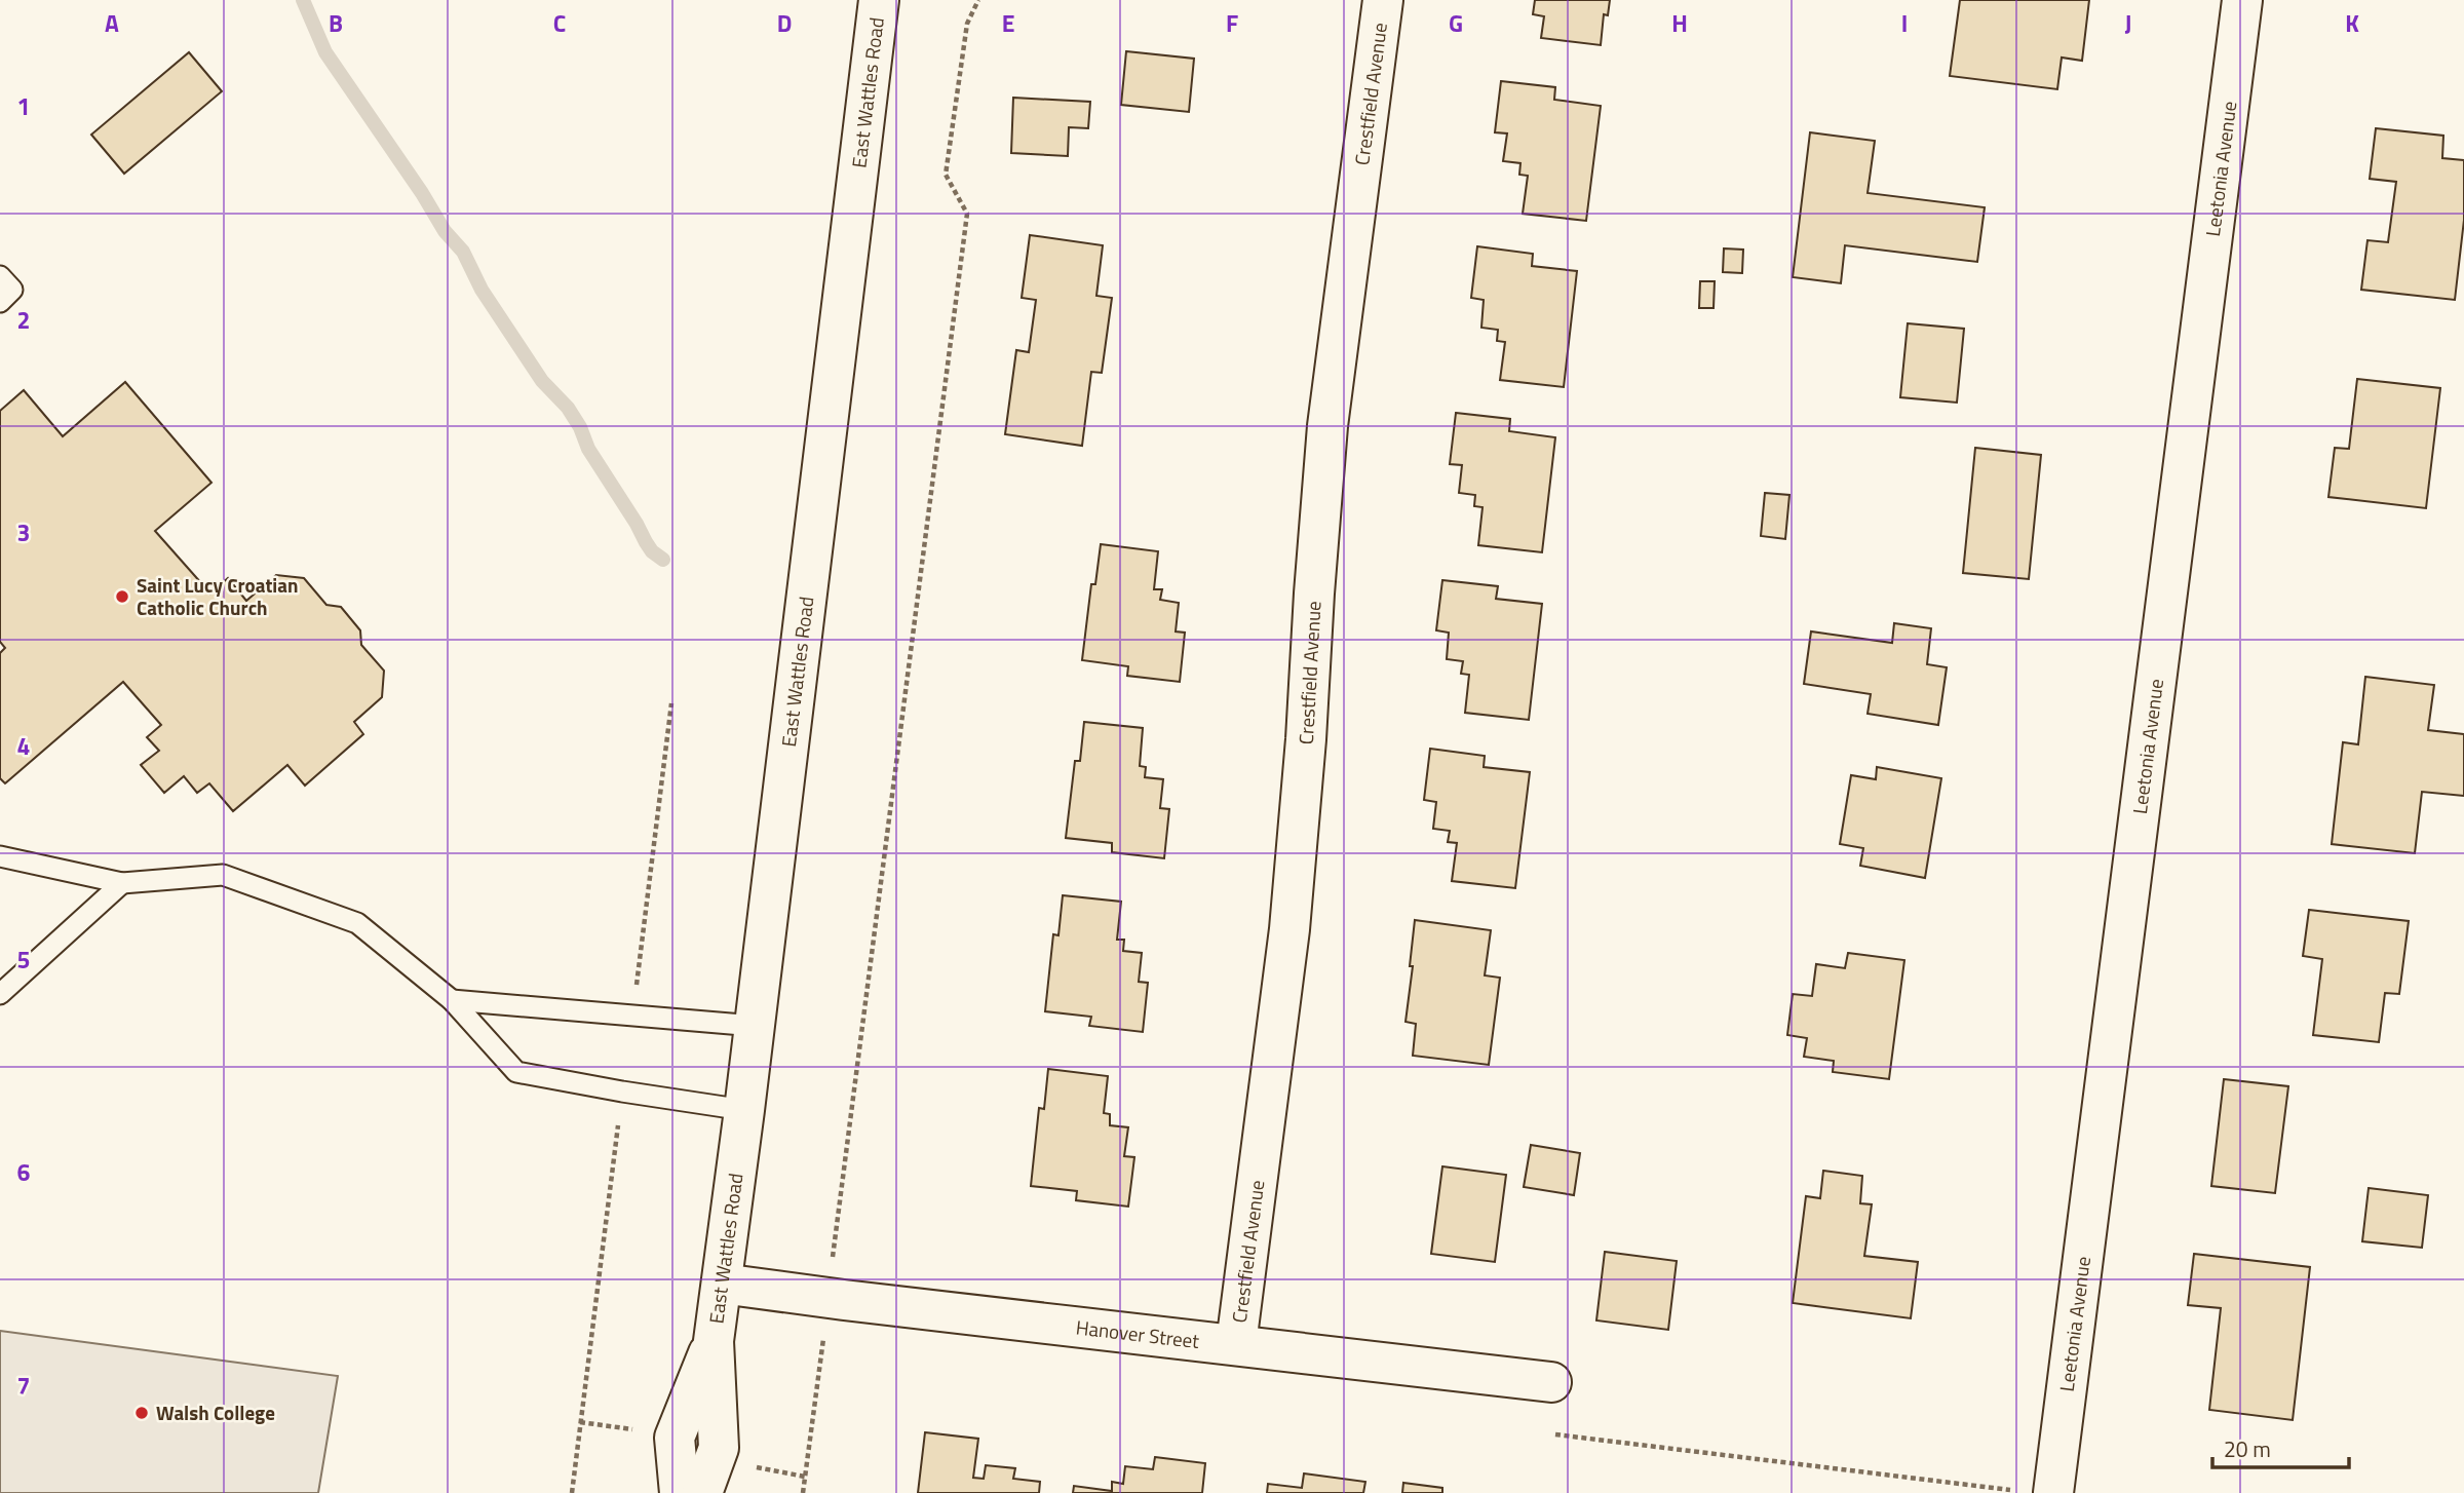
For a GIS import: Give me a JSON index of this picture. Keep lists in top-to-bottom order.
{
  "streets": {
    "street": [
      "East Wattles Road",
      "Crestfield Avenue",
      "Leetonia Avenue",
      "Hanover Street"
    ]
  },
  "crossings": [
    ["East Wattles Road", "Hanover Street"],
    ["Crestfield Avenue", "Hanover Street"]
  ],
  "places": ["Saint Lucy Croatian Catholic Church", "Walsh College"],
  "scale_bar": "20 m",
  "grid": {
    "columns": [
      "A",
      "B",
      "C",
      "D",
      "E",
      "F",
      "G",
      "H",
      "I",
      "J",
      "K"
    ],
    "rows": [
      "1",
      "2",
      "3",
      "4",
      "5",
      "6",
      "7"
    ]
  }
}
